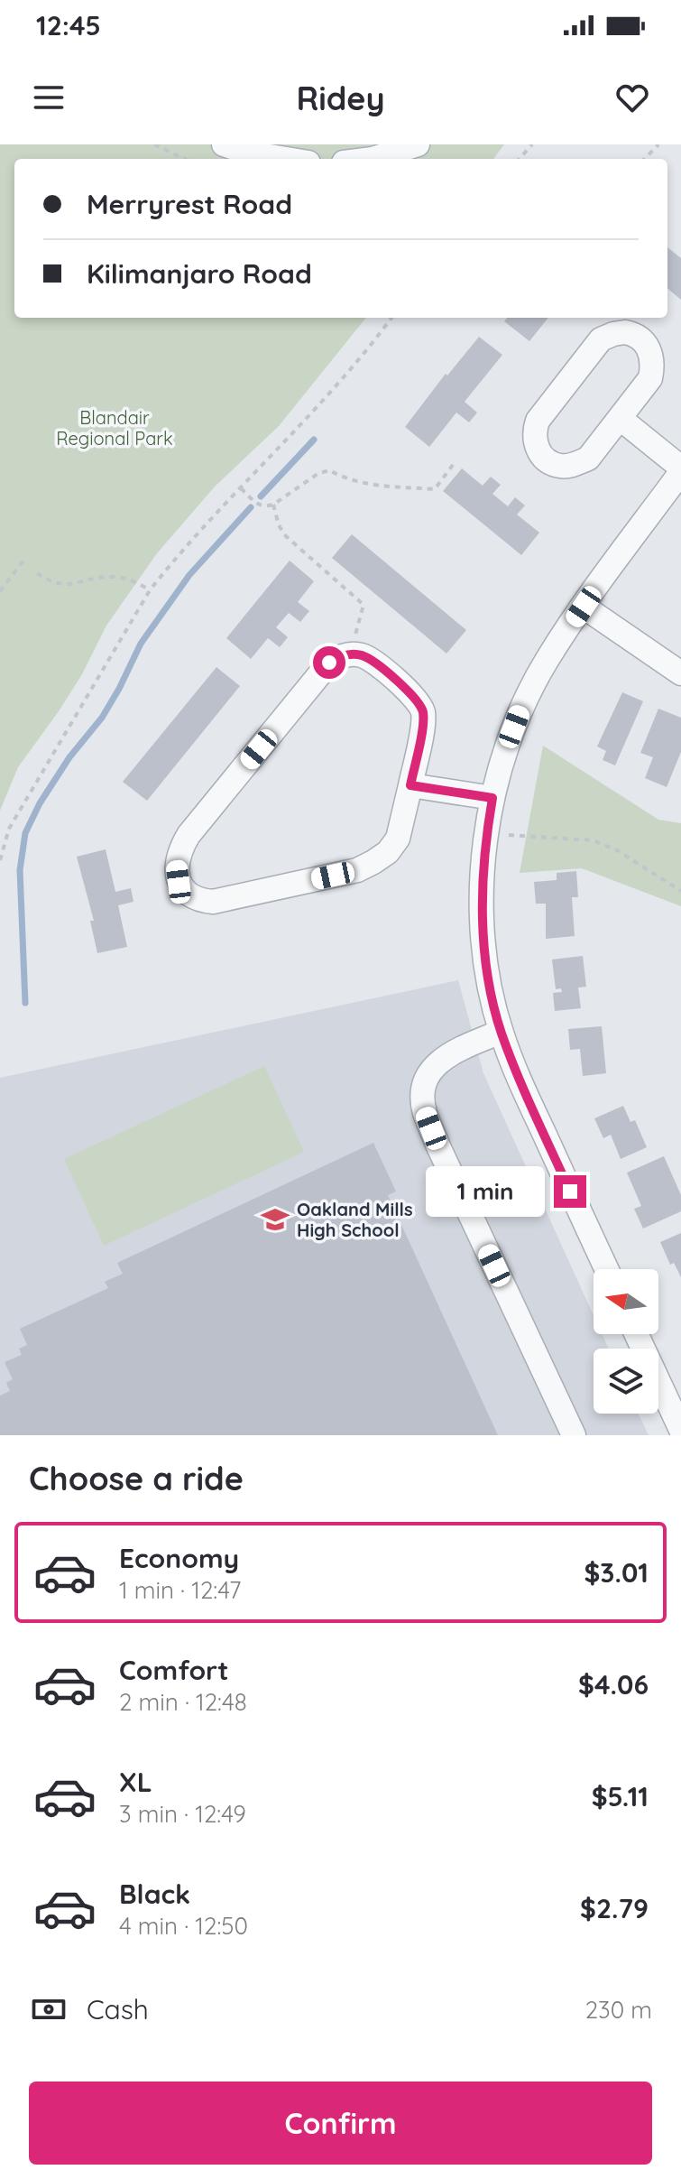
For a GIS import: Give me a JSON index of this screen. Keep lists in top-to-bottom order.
{
  "parks": ["Blandair Regional Park"],
  "places": {
    "school or university": ["Oakland Mills High School"]
  },
  "north": "left",
  "page": {
    "status": "12:45",
    "header": "Ridey",
    "banner": ["Merryrest Road", "Kilimanjaro Road"],
    "bubble": "1 min",
    "heading": "Choose a ride",
    "list": [
      {
        "name": "Economy",
        "note": "1 min · 12:47",
        "value": "$3.01"
      },
      {
        "name": "Comfort",
        "note": "2 min · 12:48",
        "value": "$4.06"
      },
      {
        "name": "XL",
        "note": "3 min · 12:49",
        "value": "$5.11"
      },
      {
        "name": "Black",
        "note": "4 min · 12:50",
        "value": "$2.79"
      }
    ],
    "pay": ["Cash", "230 m"],
    "buttons": "Confirm"
  }
}
